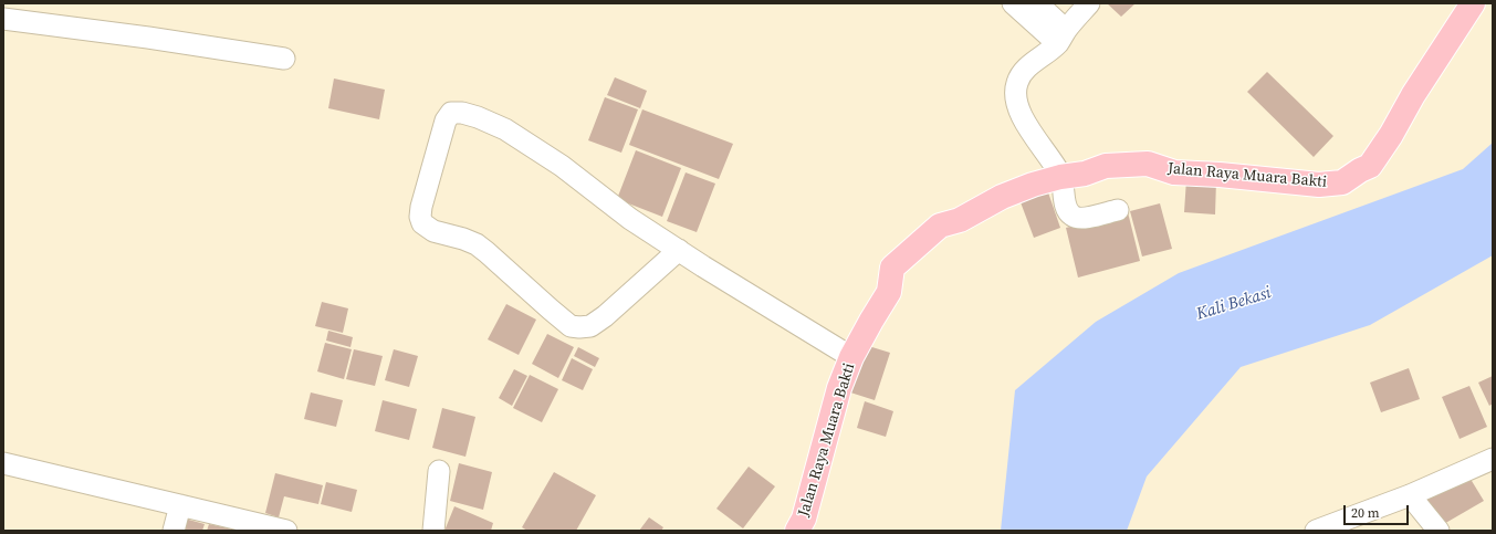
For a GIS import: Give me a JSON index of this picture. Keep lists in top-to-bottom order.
{
  "streets": {
    "main road": ["Jalan Raya Muara Bakti"]
  },
  "water": ["Kali Bekasi"],
  "scale_bar": "20 m"
}
